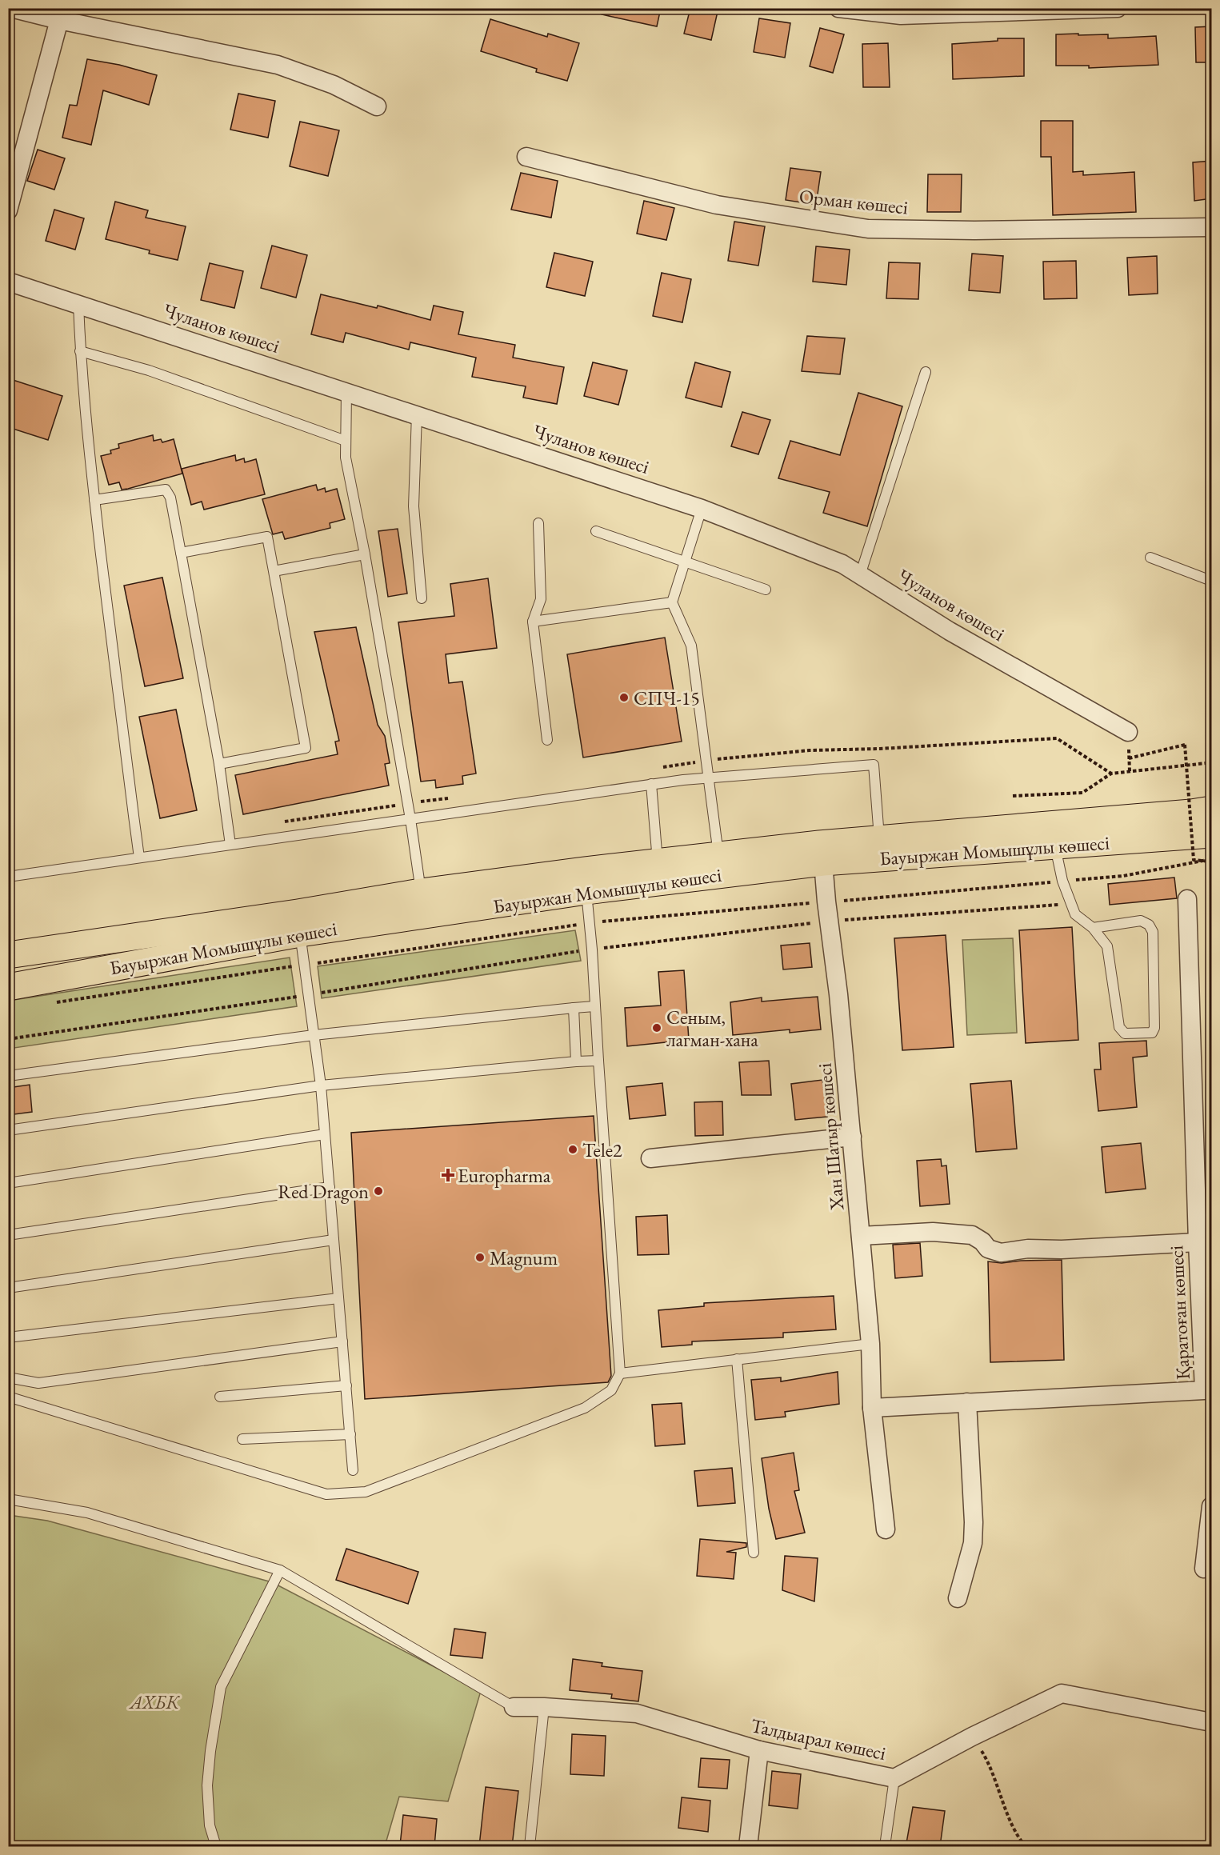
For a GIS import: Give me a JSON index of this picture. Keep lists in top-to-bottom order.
{
  "streets": {
    "main road": ["Бауыржан Момышұлы көшесі"],
    "street": [
      "Орман көшесі",
      "Чуланов көшесі",
      "Хан Шатыр көшесі",
      "Қаратоған көшесі",
      "Талдыарал көшесі"
    ]
  },
  "crossings": [
    ["Бауыржан Момышұлы көшесі", "Хан Шатыр көшесі"],
    ["Хан Шатыр көшесі", "Қаратоған көшесі"]
  ],
  "parks": ["АХБК"],
  "places": {
    "other": [
      "СПЧ-15",
      "Сеным, лагман-хана",
      "Tele2",
      "Red Dragon",
      "Magnum"
    ],
    "health": ["Europharma"]
  }
}
